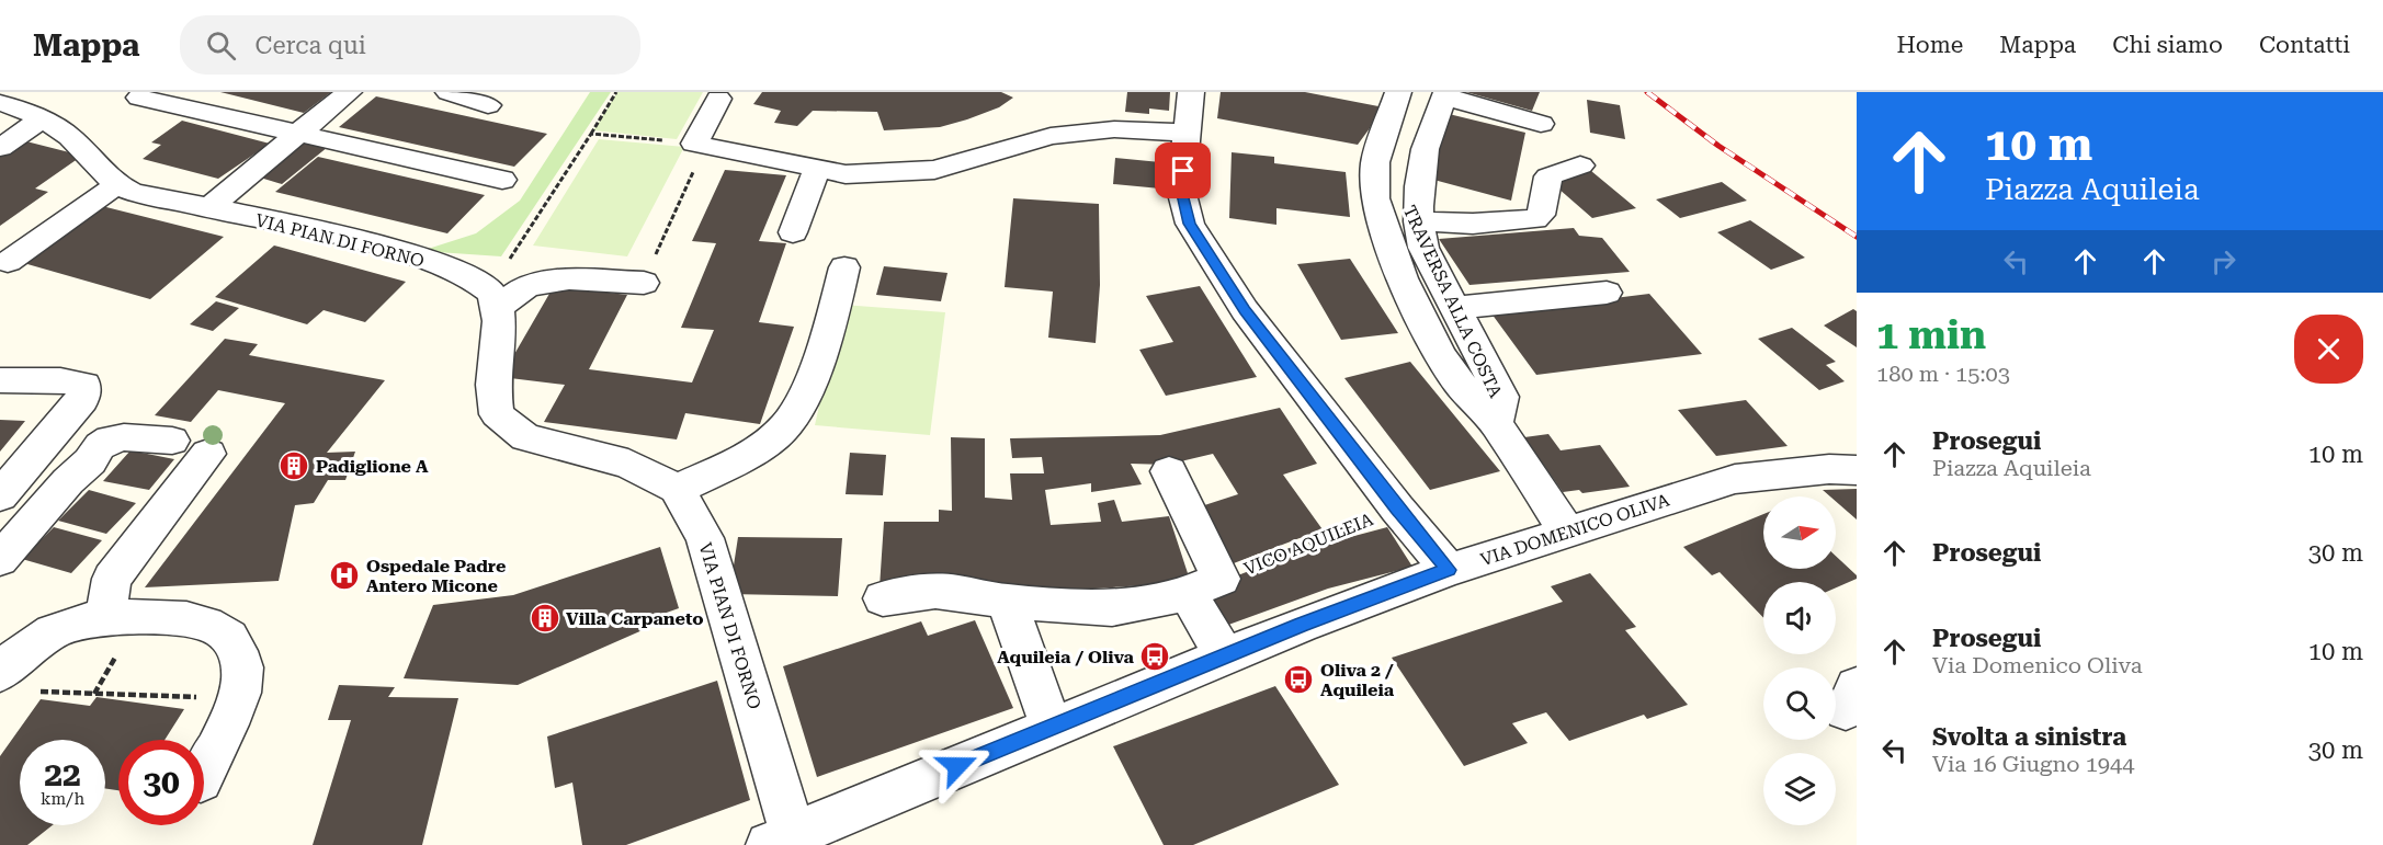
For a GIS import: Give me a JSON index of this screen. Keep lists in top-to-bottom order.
{
  "streets": {
    "street": [
      "VIA PIAN DI FORNO",
      "TRAVERSA ALLA COSTA",
      "VIA DOMENICO OLIVA",
      "VICO AQUILEIA"
    ]
  },
  "crossings": [
    ["TRAVERSA ALLA COSTA", "VIA DOMENICO OLIVA"]
  ],
  "places": {
    "building": ["Padiglione A", "Villa Carpaneto"],
    "hospital": ["Ospedale Padre Antero Micone"],
    "bus stop": ["Aquileia / Oliva", "Oliva 2 / Aquileia"]
  },
  "north": "right",
  "page": {
    "header": "Mappa",
    "search": "Cerca qui",
    "nav": [
      "Home",
      "Mappa",
      "Chi siamo",
      "Contatti"
    ],
    "turn": ["10 m", "Piazza Aquileia"],
    "heading": ["1 min", "180 m · 15:03"],
    "list": [
      {
        "name": "Prosegui",
        "note": "Piazza Aquileia",
        "value": "10 m"
      },
      {
        "name": "Prosegui",
        "value": "30 m"
      },
      {
        "name": "Prosegui",
        "note": "Via Domenico Oliva",
        "value": "10 m"
      },
      {
        "name": "Svolta a sinistra",
        "note": "Via 16 Giugno 1944",
        "value": "30 m"
      }
    ],
    "speed": "22 km/h",
    "limit": "30"
  }
}
